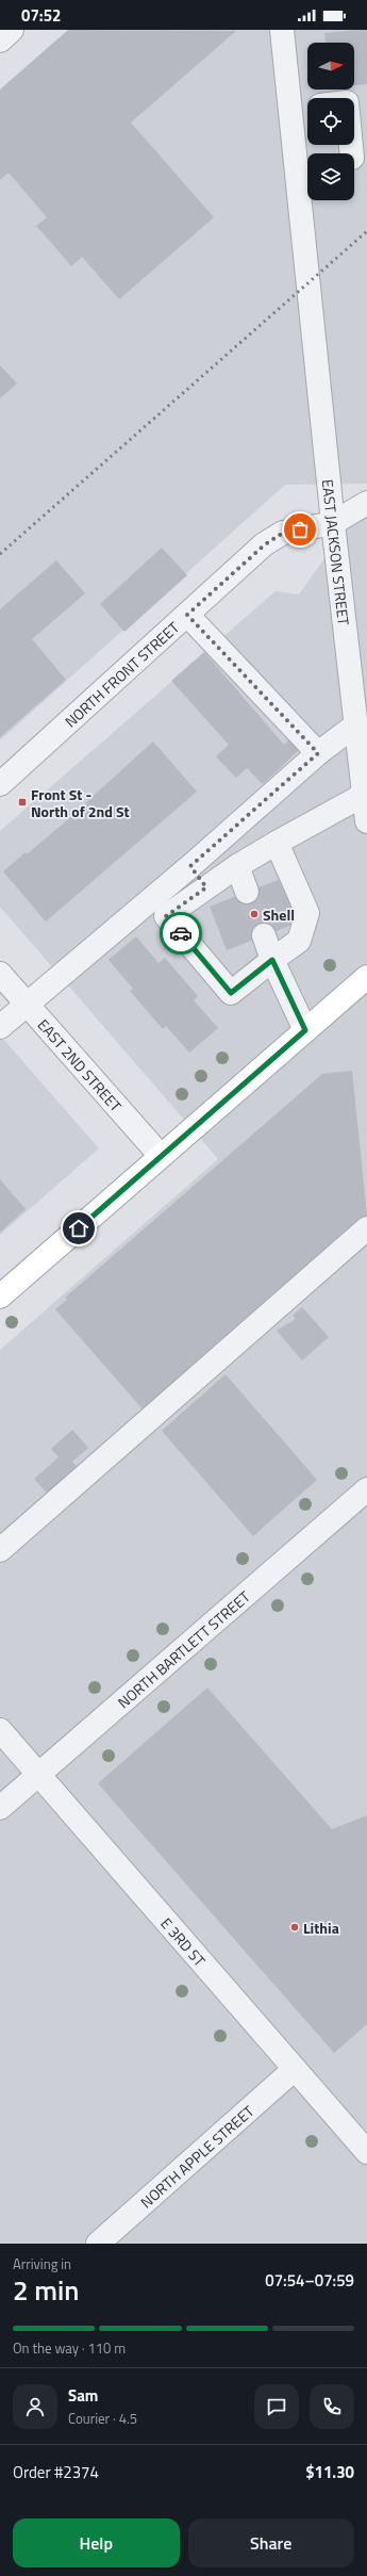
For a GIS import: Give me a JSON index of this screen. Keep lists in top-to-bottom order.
{
  "streets": {
    "street": [
      "EAST JACKSON STREET",
      "NORTH FRONT STREET",
      "EAST 2ND STREET",
      "NORTH BARTLETT STREET",
      "E 3RD ST",
      "NORTH APPLE STREET"
    ]
  },
  "crossings": [
    ["EAST JACKSON STREET", "NORTH FRONT STREET"],
    ["NORTH BARTLETT STREET", "E 3RD ST"],
    ["E 3RD ST", "NORTH APPLE STREET"]
  ],
  "places": {
    "transit": ["Front St - North of 2nd St"],
    "other": ["Shell", "Lithia"]
  },
  "north": "right",
  "page": {
    "status": "07:52",
    "heading": ["2 min", "Arriving in", "07:54–07:59"],
    "panel": [
      "Sam",
      "Courier · 4.5",
      "Order #2374",
      "$11.30"
    ],
    "bar": "On the way · 110 m",
    "buttons": ["Help", "Share"]
  }
}
